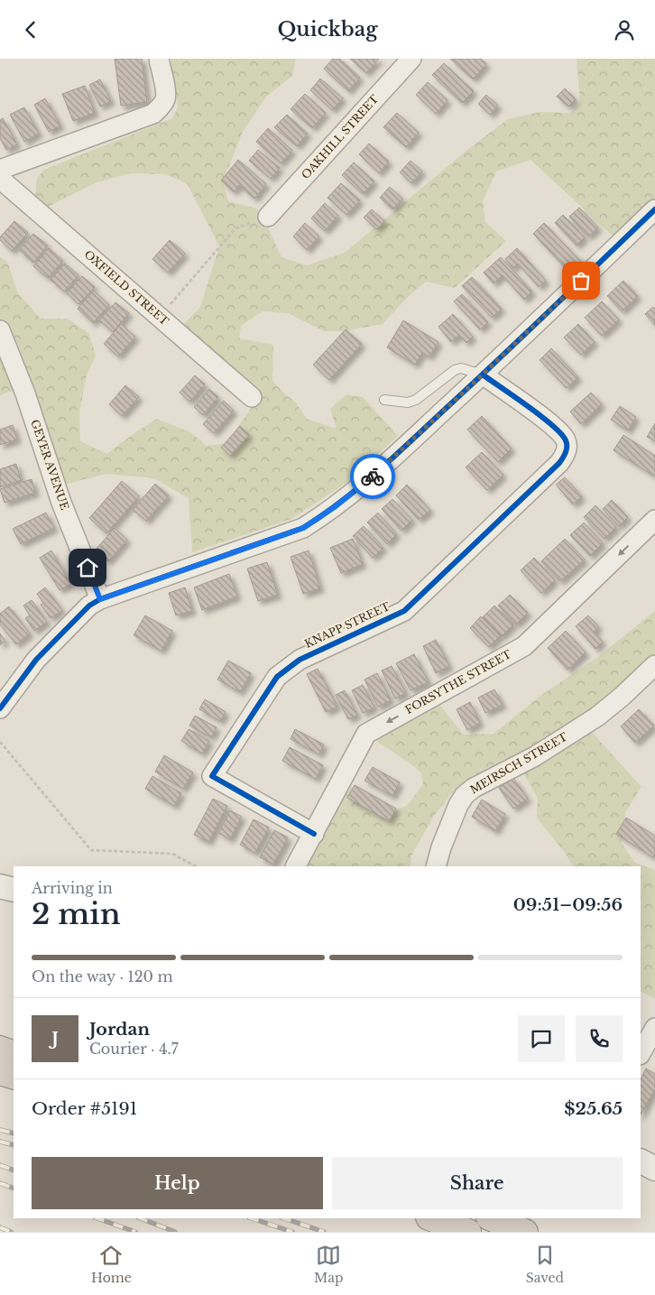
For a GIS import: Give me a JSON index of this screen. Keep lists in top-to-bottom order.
{
  "streets": {
    "street": [
      "OAKHILL STREET",
      "OXFIELD STREET",
      "GEYER AVENUE",
      "KNAPP STREET",
      "FORSYTHE STREET",
      "MEIRSCH STREET"
    ]
  },
  "crossings": [
    ["KNAPP STREET", "FORSYTHE STREET"]
  ],
  "one_way": ["FORSYTHE STREET"],
  "page": {
    "header": "Quickbag",
    "heading": ["2 min", "Arriving in", "09:51–09:56"],
    "panel": [
      "Jordan",
      "Courier · 4.7",
      "Order #5191",
      "$25.65"
    ],
    "bar": "On the way · 120 m",
    "round": "J",
    "buttons": ["Help", "Share"],
    "tabs": ["Home", "Map", "Saved"]
  }
}
